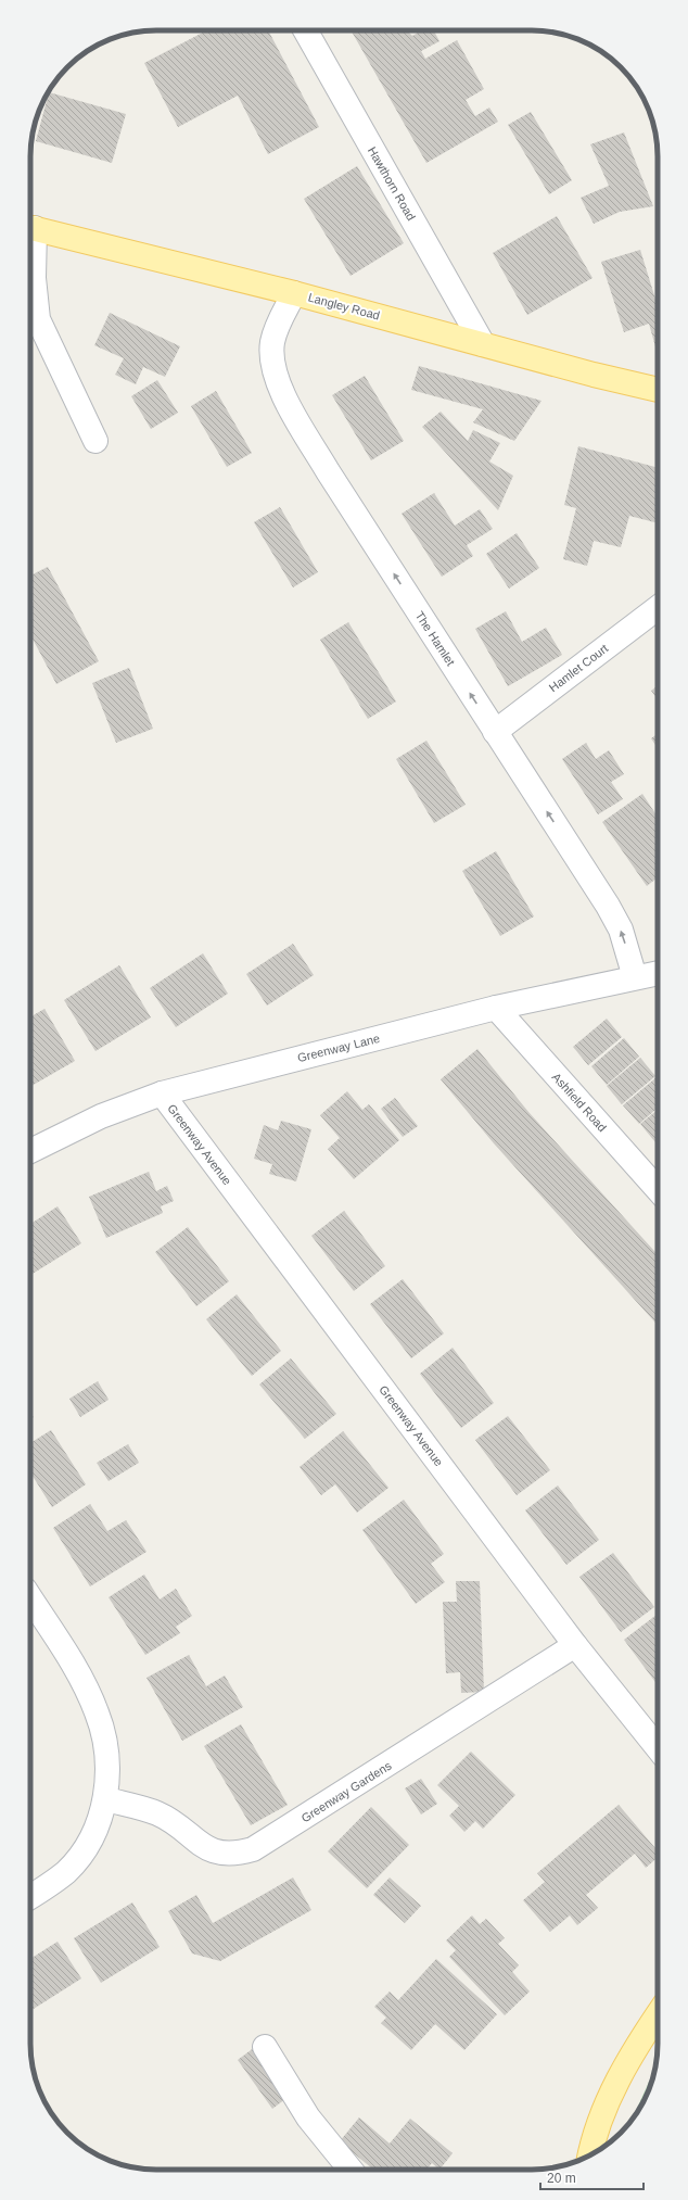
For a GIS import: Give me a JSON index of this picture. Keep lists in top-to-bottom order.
{
  "streets": {
    "main road": ["Langley Road"],
    "street": [
      "Hawthorn Road",
      "The Hamlet",
      "Hamlet Court",
      "Greenway Lane",
      "Ashfield Road",
      "Greenway Avenue",
      "Greenway Gardens"
    ]
  },
  "crossings": [
    ["Hawthorn Road", "Langley Road"],
    ["Langley Road", "The Hamlet"],
    ["The Hamlet", "Hamlet Court"],
    ["The Hamlet", "Greenway Lane"],
    ["Greenway Lane", "Ashfield Road"],
    ["Greenway Lane", "Greenway Avenue"],
    ["Greenway Avenue", "Greenway Gardens"]
  ],
  "one_way": ["The Hamlet"],
  "scale_bar": "20 m"
}
